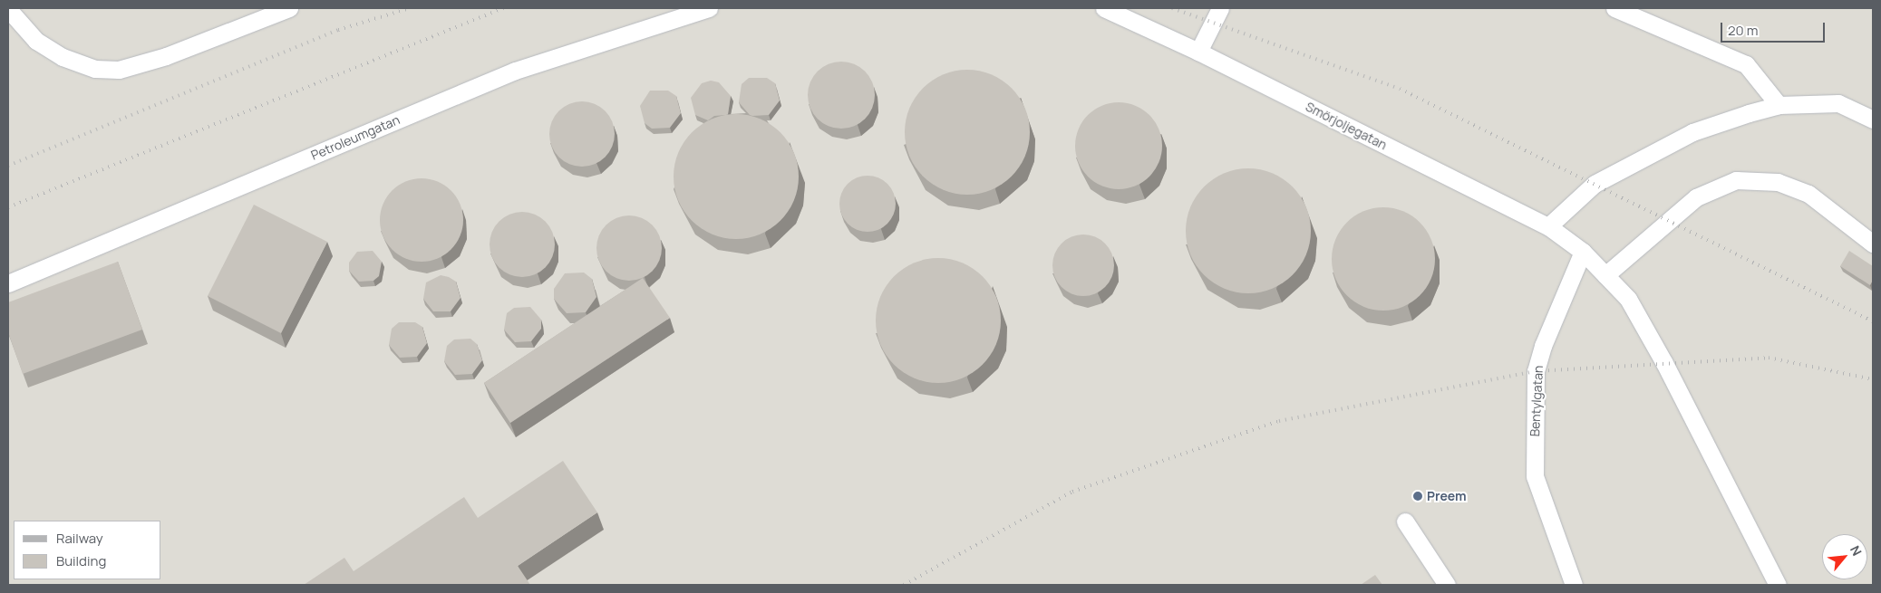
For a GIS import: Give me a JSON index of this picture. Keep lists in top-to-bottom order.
{
  "streets": {
    "lane": ["Smörjoljegatan", "Petroleumgatan", "Bentylgatan"]
  },
  "crossings": [
    ["Smörjoljegatan", "Bentylgatan"]
  ],
  "places": ["Preem"],
  "legend": ["Railway", "Building"],
  "scale_bar": "20 m",
  "north": "top right"
}
